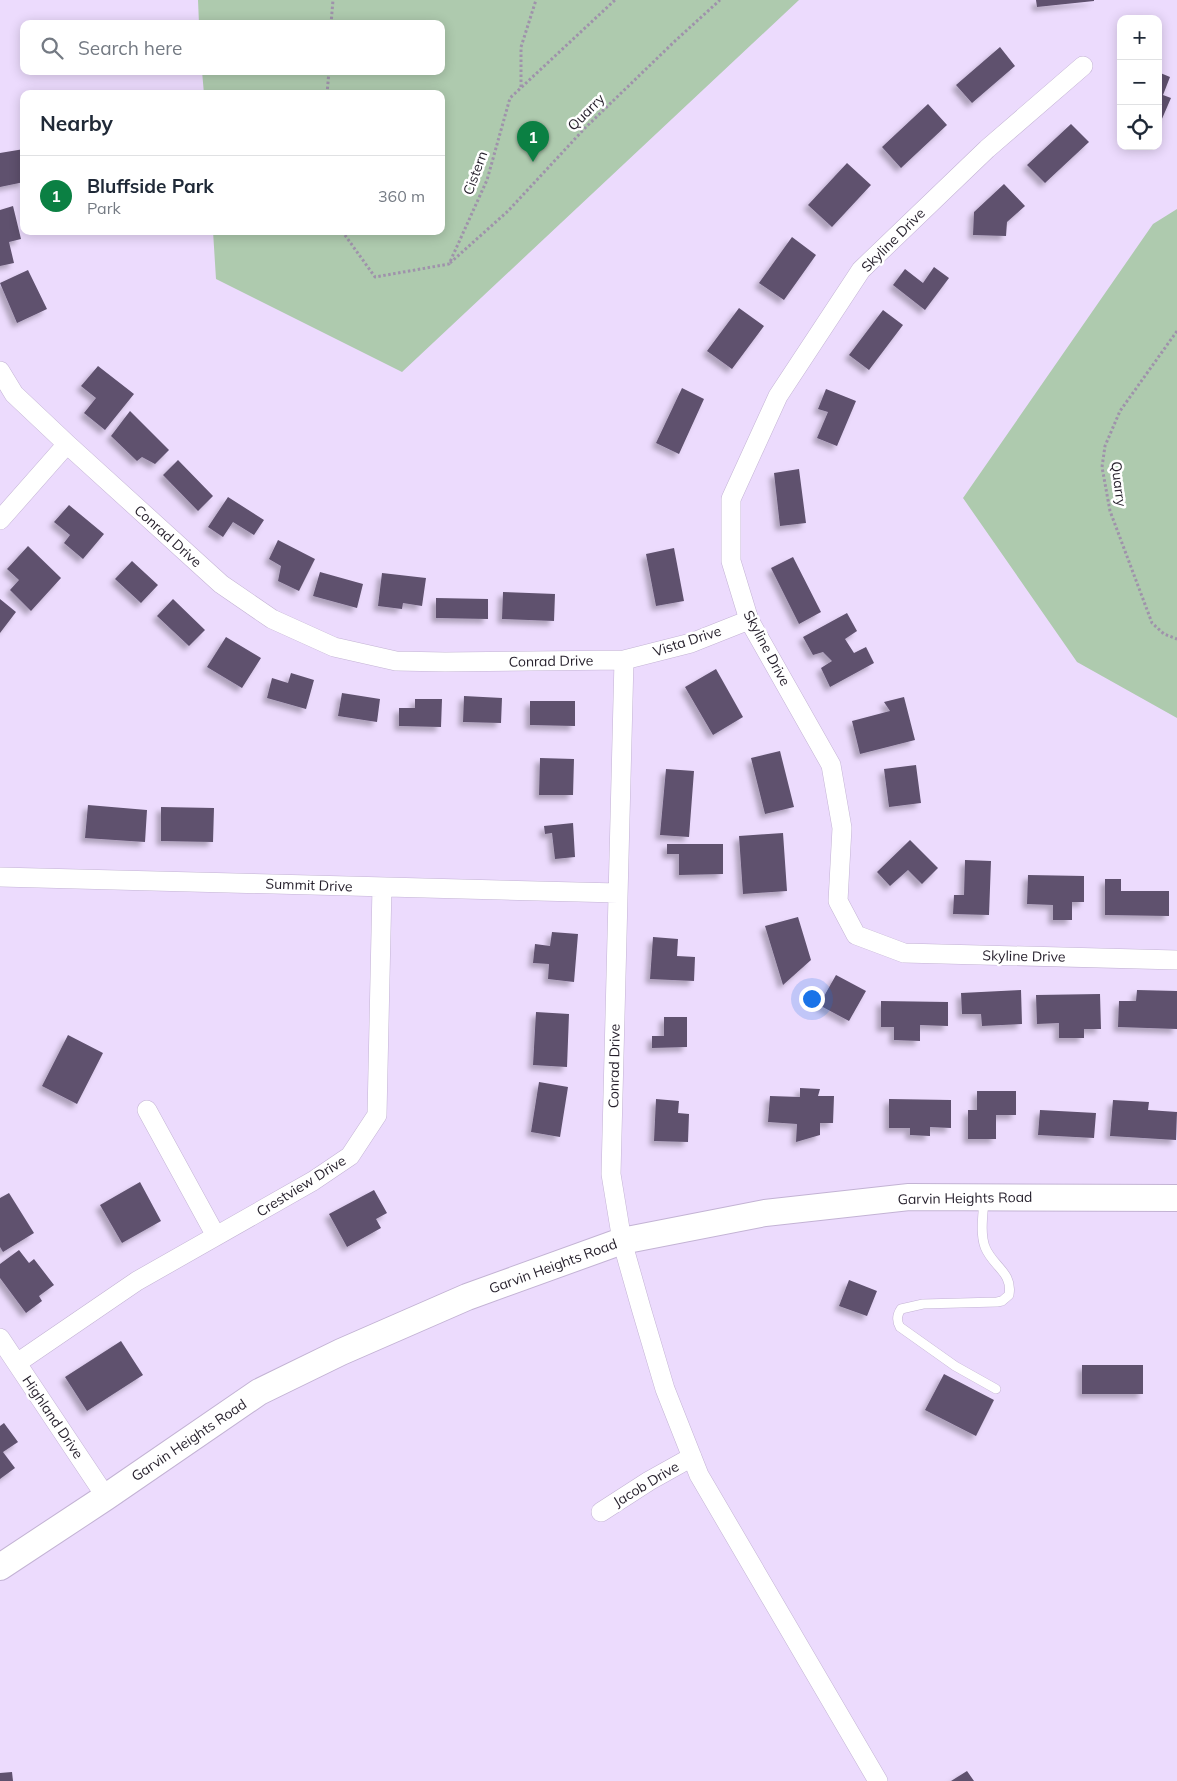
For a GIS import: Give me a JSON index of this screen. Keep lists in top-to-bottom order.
{
  "streets": {
    "main road": ["Garvin Heights Road"],
    "street": [
      "Skyline Drive",
      "Conrad Drive",
      "Vista Drive",
      "Summit Drive",
      "Crestview Drive",
      "Highland Drive",
      "Jacob Drive"
    ],
    "path": ["Quarry", "Cistern"]
  },
  "crossings": [
    ["Quarry", "Cistern"],
    ["Skyline Drive", "Vista Drive"],
    ["Conrad Drive", "Vista Drive"],
    ["Conrad Drive", "Summit Drive"],
    ["Conrad Drive", "Garvin Heights Road"],
    ["Conrad Drive", "Jacob Drive"],
    ["Summit Drive", "Crestview Drive"],
    ["Crestview Drive", "Highland Drive"],
    ["Garvin Heights Road", "Highland Drive"]
  ],
  "page": {
    "map_buttons": ["+", "−"],
    "search": "Search here",
    "heading": "Nearby",
    "pins": "1",
    "list": [
      {
        "mark": "1",
        "name": "Bluffside Park",
        "note": "Park",
        "value": "360 m"
      }
    ]
  }
}
